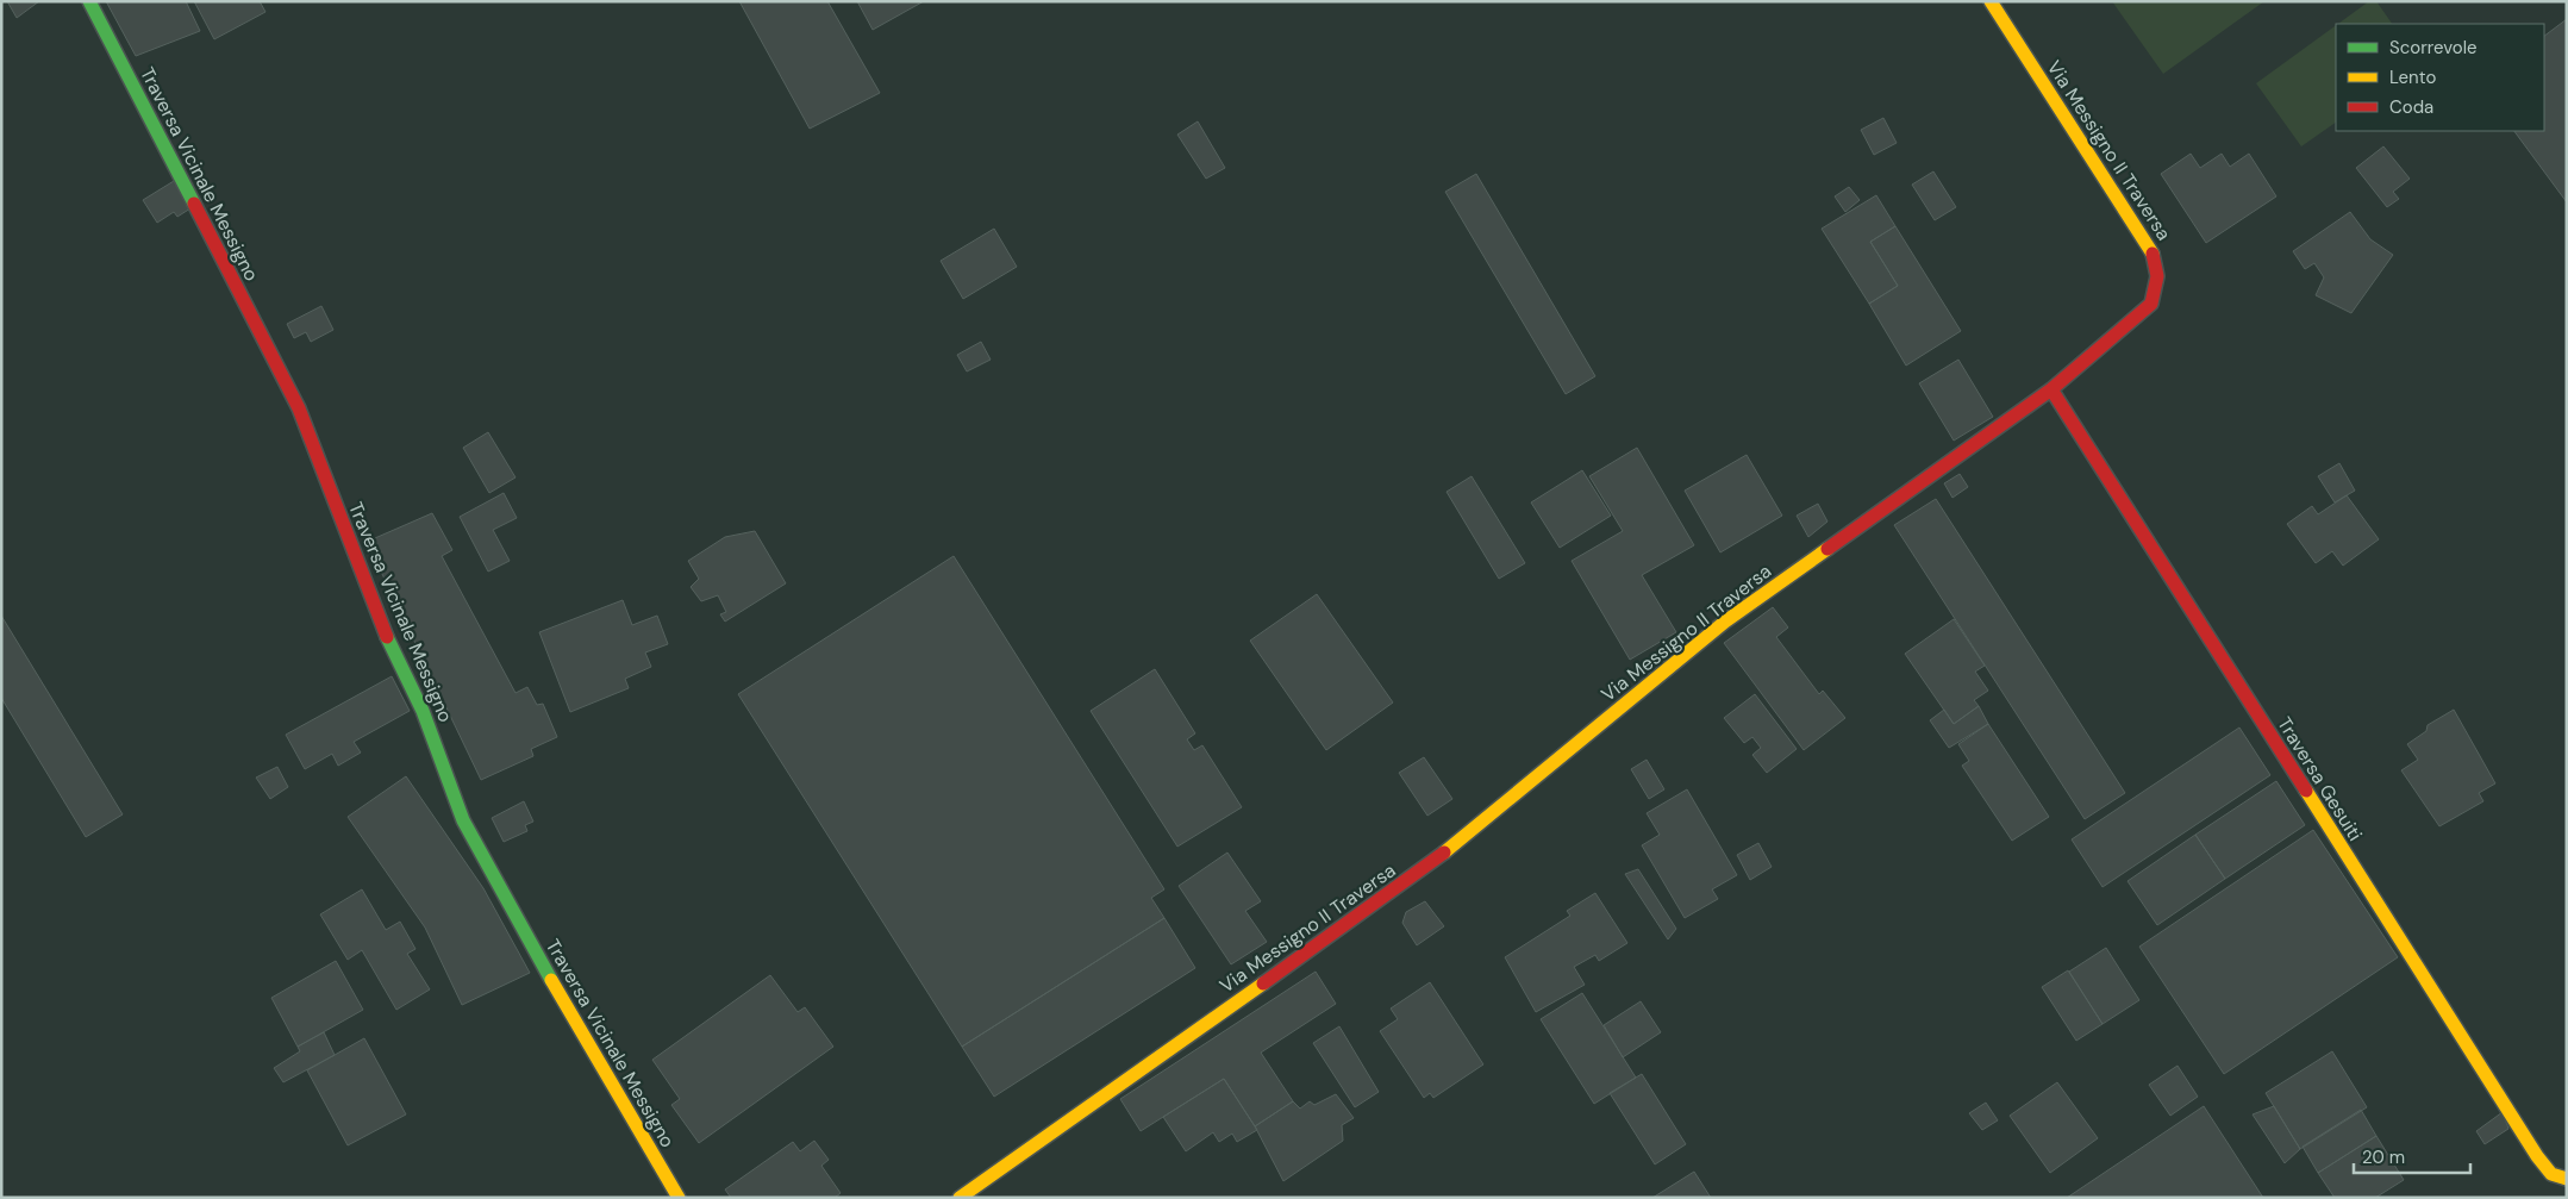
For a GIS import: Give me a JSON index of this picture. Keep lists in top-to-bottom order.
{
  "streets": {
    "street": ["Via Messigno II Traversa", "Traversa Vicinale Messigno", "Traversa Gesuiti"]
  },
  "crossings": [
    ["Via Messigno II Traversa", "Traversa Gesuiti"]
  ],
  "legend": ["Scorrevole", "Lento", "Coda"],
  "scale_bar": "20 m"
}
